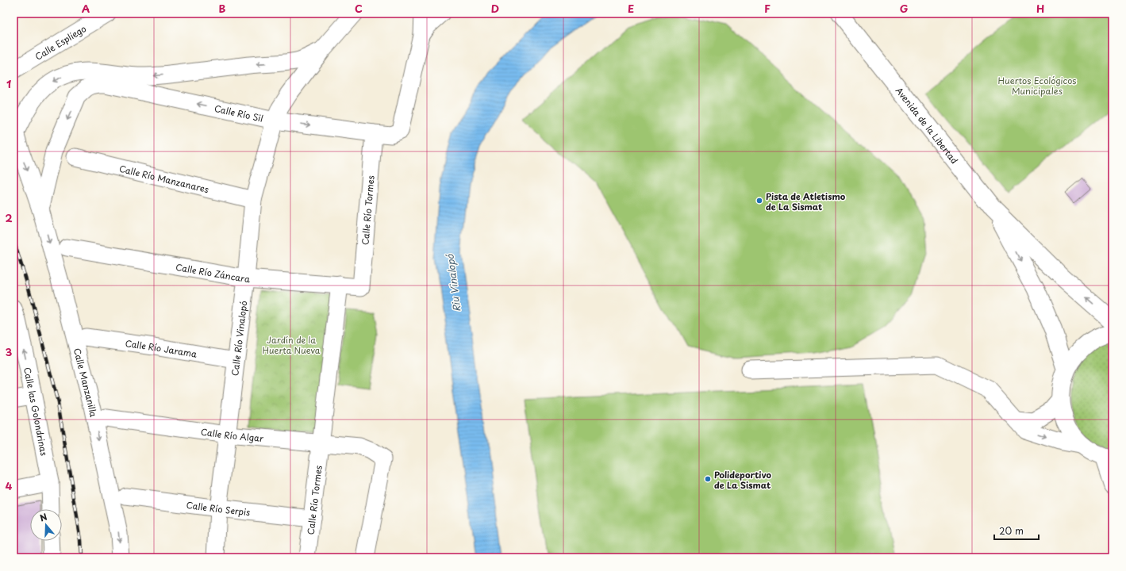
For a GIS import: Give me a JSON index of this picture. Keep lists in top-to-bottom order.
{
  "streets": {
    "street": [
      "Calle Espliego",
      "Calle Río Sil",
      "Avenida de la Libertad",
      "Calle Río Manzanares",
      "Calle Río Tormes",
      "Calle Río Záncara",
      "Calle Río Vinalopó",
      "Calle Río Jarama",
      "Calle Manzanilla",
      "Calle las Golondrinas",
      "Calle Río Algar",
      "Calle Río Serpis"
    ]
  },
  "crossings": [
    ["Calle Río Sil", "Calle Río Tormes"],
    ["Calle Río Sil", "Calle Río Vinalopó"],
    ["Calle Río Sil", "Calle Manzanilla"],
    ["Calle Río Manzanares", "Calle Río Vinalopó"],
    ["Calle Río Tormes", "Calle Río Záncara"],
    ["Calle Río Tormes", "Calle Río Algar"],
    ["Calle Río Tormes", "Calle Río Serpis"],
    ["Calle Río Záncara", "Calle Río Vinalopó"],
    ["Calle Río Vinalopó", "Calle Río Jarama"],
    ["Calle Río Vinalopó", "Calle Río Algar"],
    ["Calle Río Vinalopó", "Calle Río Serpis"]
  ],
  "one_way": ["Calle Manzanilla", "Calle las Golondrinas"],
  "water": ["Riu Vinalopó"],
  "parks": ["Huertos Ecológicos Municipales", "Jardín de la Huerta Nueva"],
  "places": ["Pista de Atletismo de La Sismat", "Polideportivo de La Sismat"],
  "scale_bar": "20 m",
  "north": "top",
  "grid": {
    "columns": [
      "A",
      "B",
      "C",
      "D",
      "E",
      "F",
      "G",
      "H"
    ],
    "rows": [
      "1",
      "2",
      "3",
      "4"
    ]
  }
}
